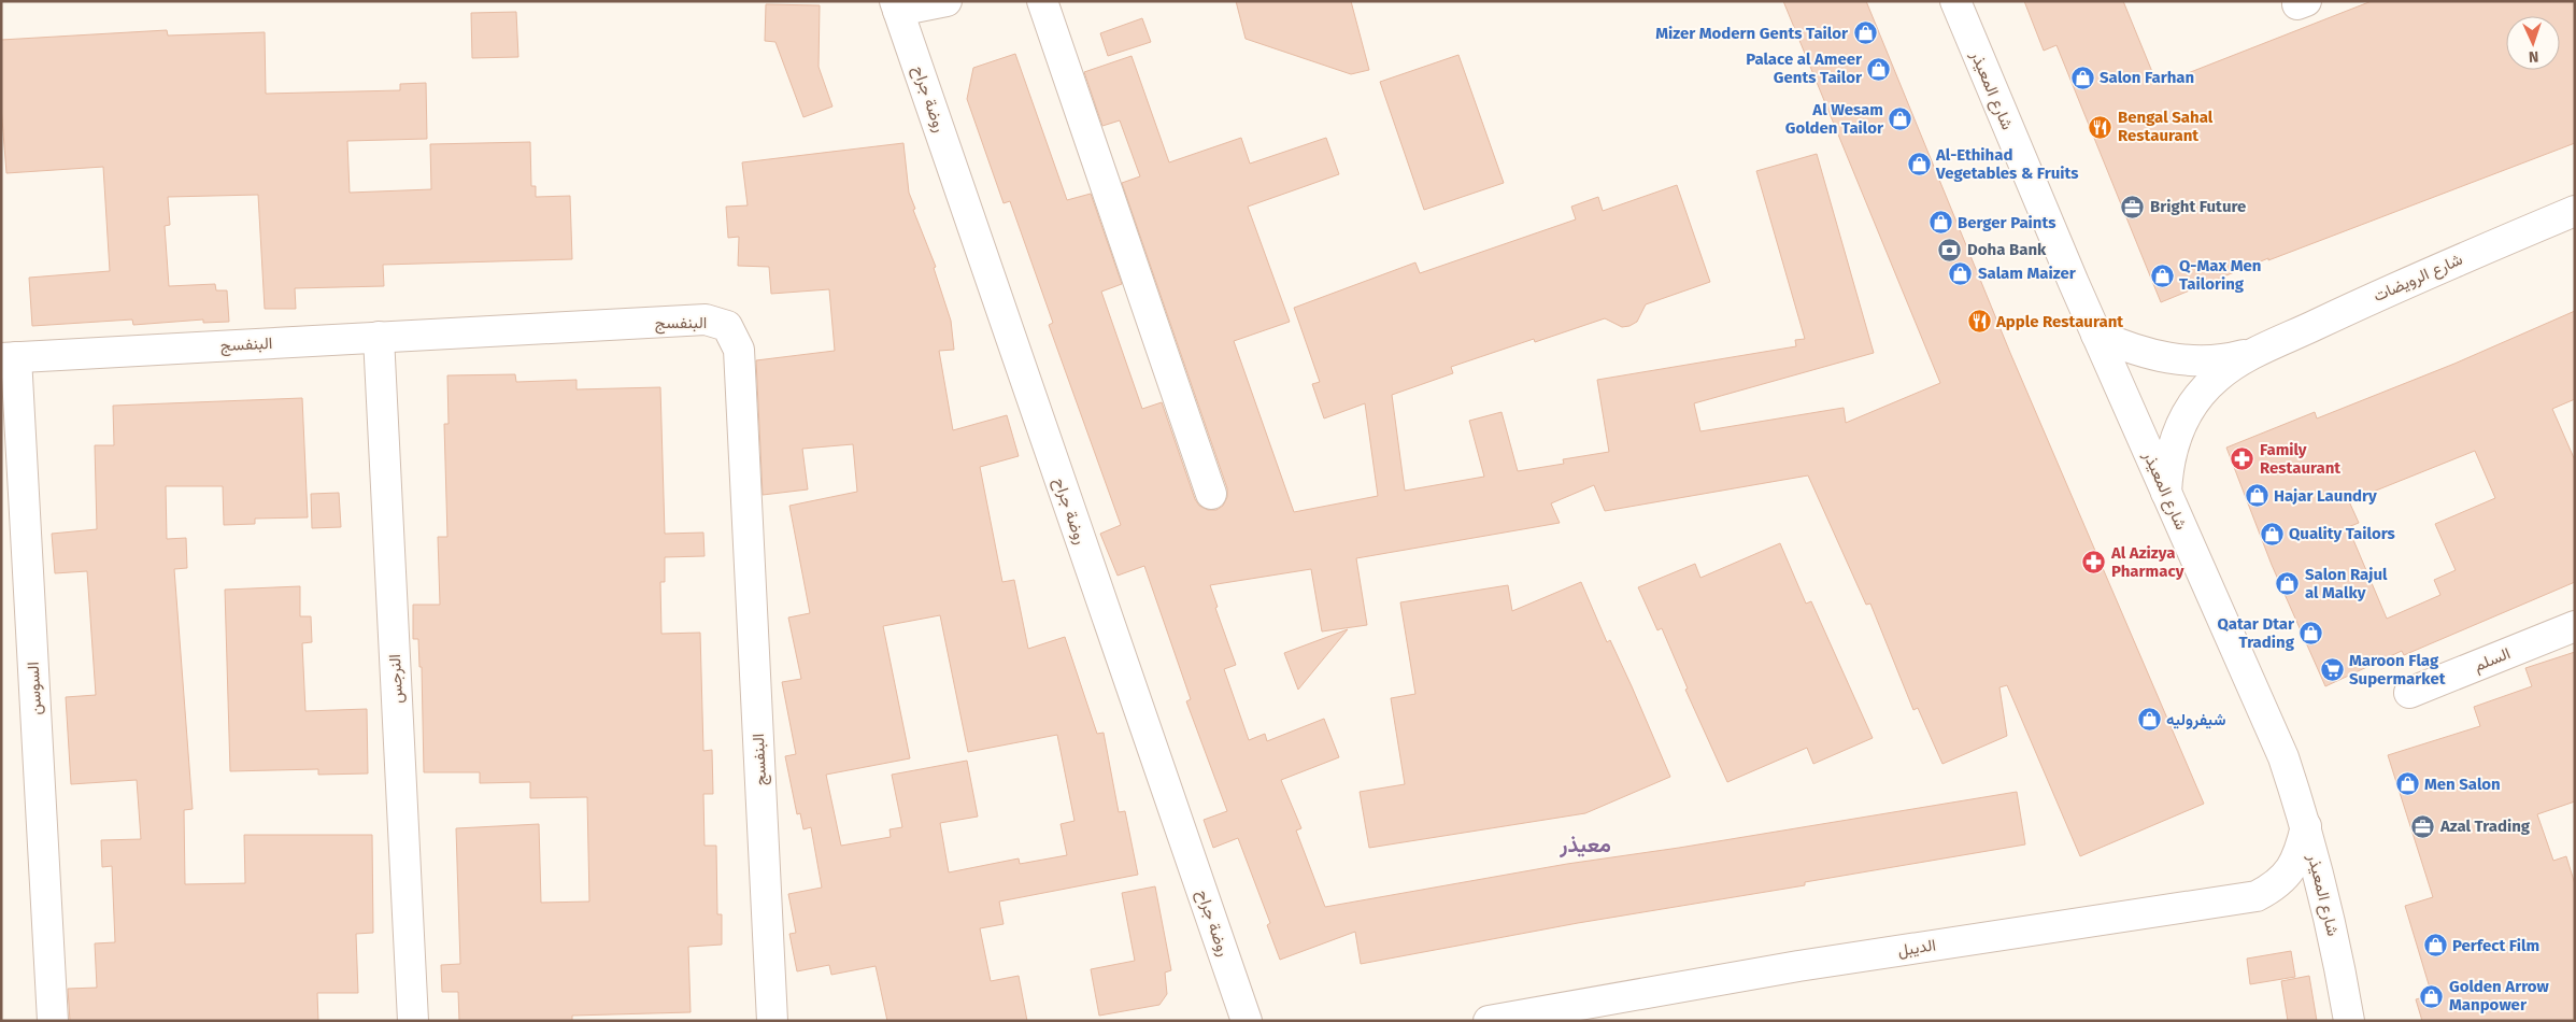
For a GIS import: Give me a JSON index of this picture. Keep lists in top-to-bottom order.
{
  "streets": {
    "street": [
      "شارع المعيذر",
      "روضة جراح",
      "شارع الرويضات",
      "البنفسج",
      "السلم",
      "النرجس",
      "السوسن",
      "الديبل"
    ]
  },
  "crossings": [
    ["شارع المعيذر", "شارع الرويضات"],
    ["شارع المعيذر", "الديبل"],
    ["البنفسج", "النرجس"],
    ["البنفسج", "السوسن"]
  ],
  "districts": ["معيذر"],
  "places": {
    "shop": [
      "Mizer Modern Gents Tailor",
      "Palace al Ameer Gents Tailor",
      "Salon Farhan",
      "Al Wesam Golden Tailor",
      "Al-Ethihad Vegetables & Fruits",
      "Berger Paints",
      "Salam Maizer",
      "Q-Max Men Tailoring",
      "Hajar Laundry",
      "Quality Tailors",
      "Salon Rajul al Malky",
      "Qatar Dtar Trading",
      "شيفروليه",
      "Men Salon",
      "Perfect Film",
      "Golden Arrow Manpower"
    ],
    "restaurant": ["Bengal Sahal Restaurant", "Apple Restaurant"],
    "office": ["Bright Future", "Azal Trading"],
    "bank": ["Doha Bank"],
    "pharmacy": ["Family Restaurant", "Al Azizya Pharmacy"],
    "supermarket": ["Maroon Flag Supermarket"]
  },
  "north": "bottom"
}
